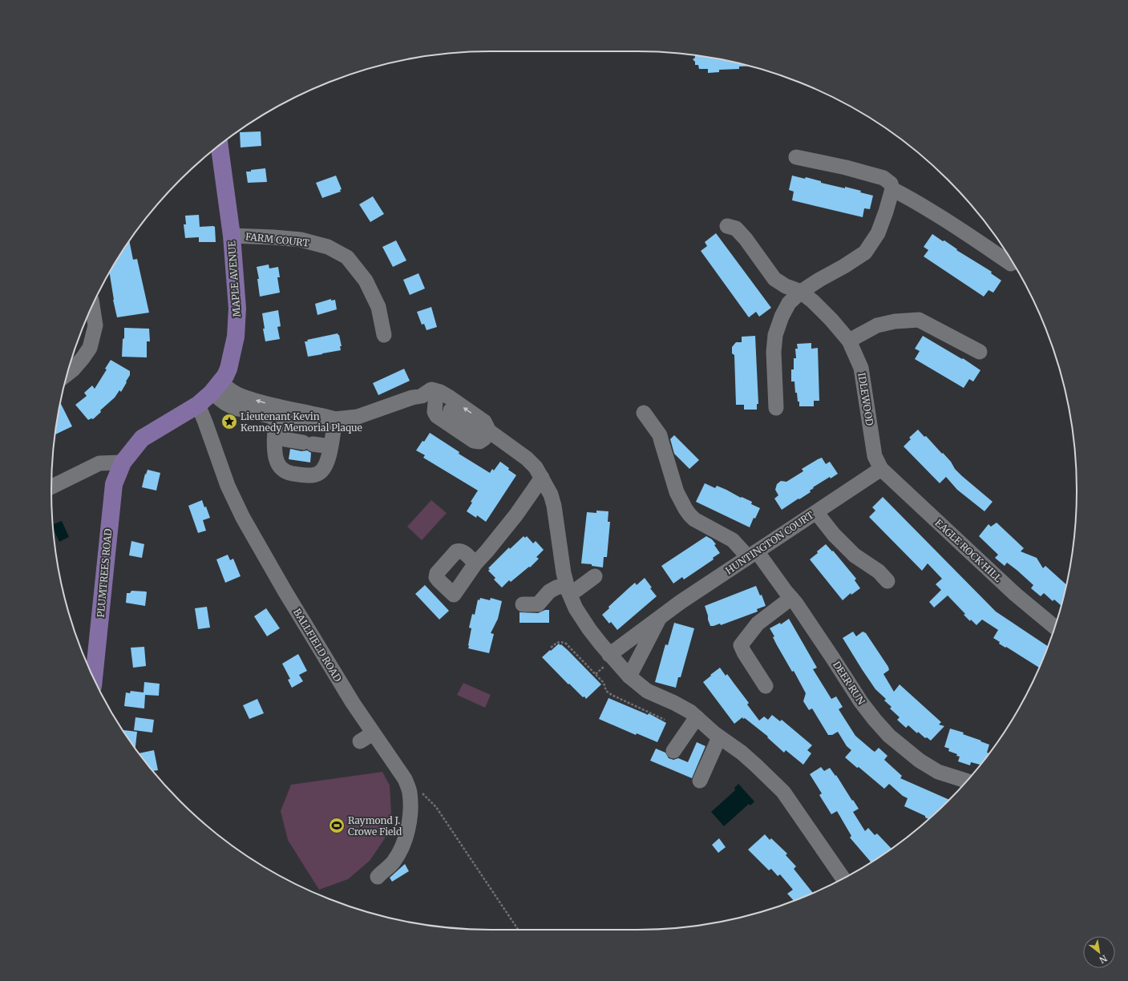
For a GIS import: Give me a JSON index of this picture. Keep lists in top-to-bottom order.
{
  "streets": {
    "main road": ["MAPLE AVENUE", "PLUMTREES ROAD"],
    "street": [
      "FARM COURT",
      "IDLEWOOD",
      "HUNTINGTON COURT",
      "EAGLE ROCK HILL",
      "BALLFIELD ROAD",
      "DEER RUN"
    ]
  },
  "crossings": [
    ["FARM COURT", "MAPLE AVENUE"],
    ["MAPLE AVENUE", "PLUMTREES ROAD"],
    ["MAPLE AVENUE", "BALLFIELD ROAD"],
    ["IDLEWOOD", "HUNTINGTON COURT"],
    ["IDLEWOOD", "EAGLE ROCK HILL"],
    ["HUNTINGTON COURT", "EAGLE ROCK HILL"],
    ["HUNTINGTON COURT", "DEER RUN"]
  ],
  "places": {
    "place": ["Lieutenant Kevin Kennedy Memorial Plaque"],
    "sports": ["Raymond J. Crowe Field"]
  },
  "north": "bottom right"
}
